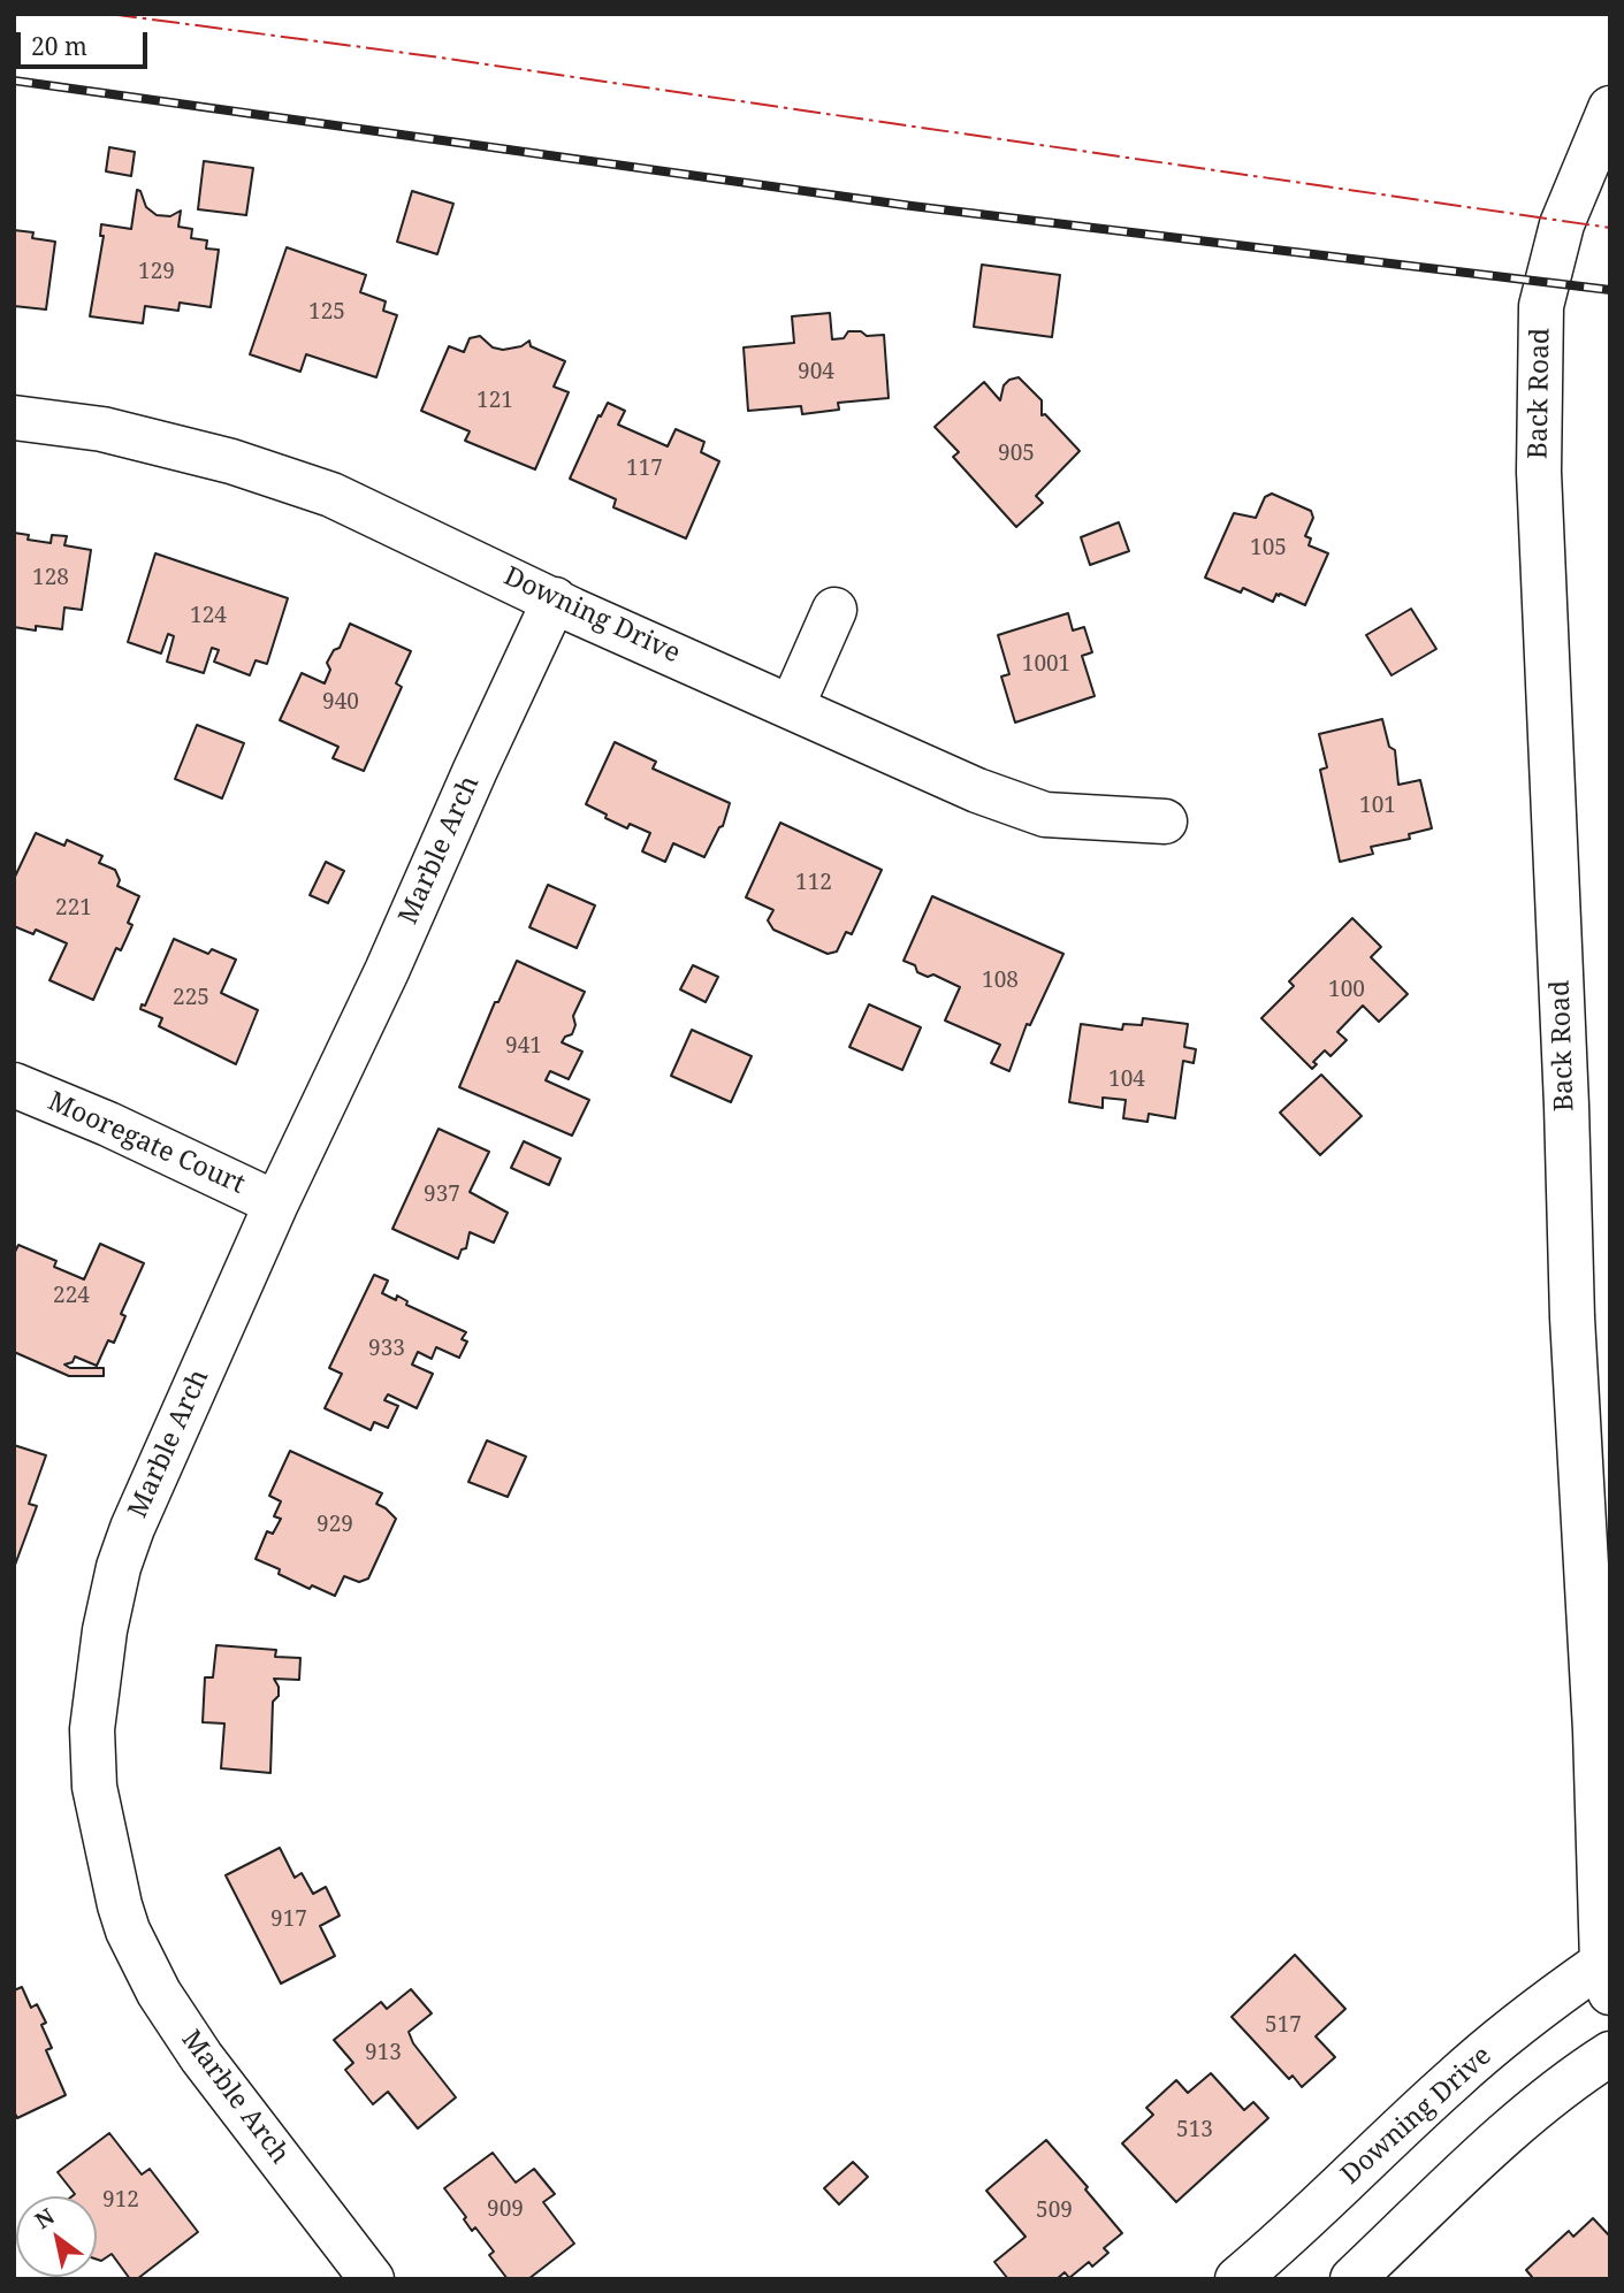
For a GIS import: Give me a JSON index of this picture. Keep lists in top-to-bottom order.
{
  "streets": {
    "street": [
      "Back Road",
      "Downing Drive",
      "Marble Arch",
      "Mooregate Court"
    ]
  },
  "crossings": [
    ["Back Road", "Downing Drive"],
    ["Downing Drive", "Marble Arch"],
    ["Marble Arch", "Mooregate Court"]
  ],
  "house_numbers": [
    "129",
    "125",
    "904",
    "121",
    "905",
    "117",
    "105",
    "128",
    "124",
    "1001",
    "940",
    "101",
    "112",
    "221",
    "108",
    "100",
    "225",
    "941",
    "104",
    "937",
    "224",
    "933",
    "929",
    "917",
    "517",
    "913",
    "513",
    "912",
    "909",
    "509"
  ],
  "scale_bar": "20 m",
  "north": "top left"
}
